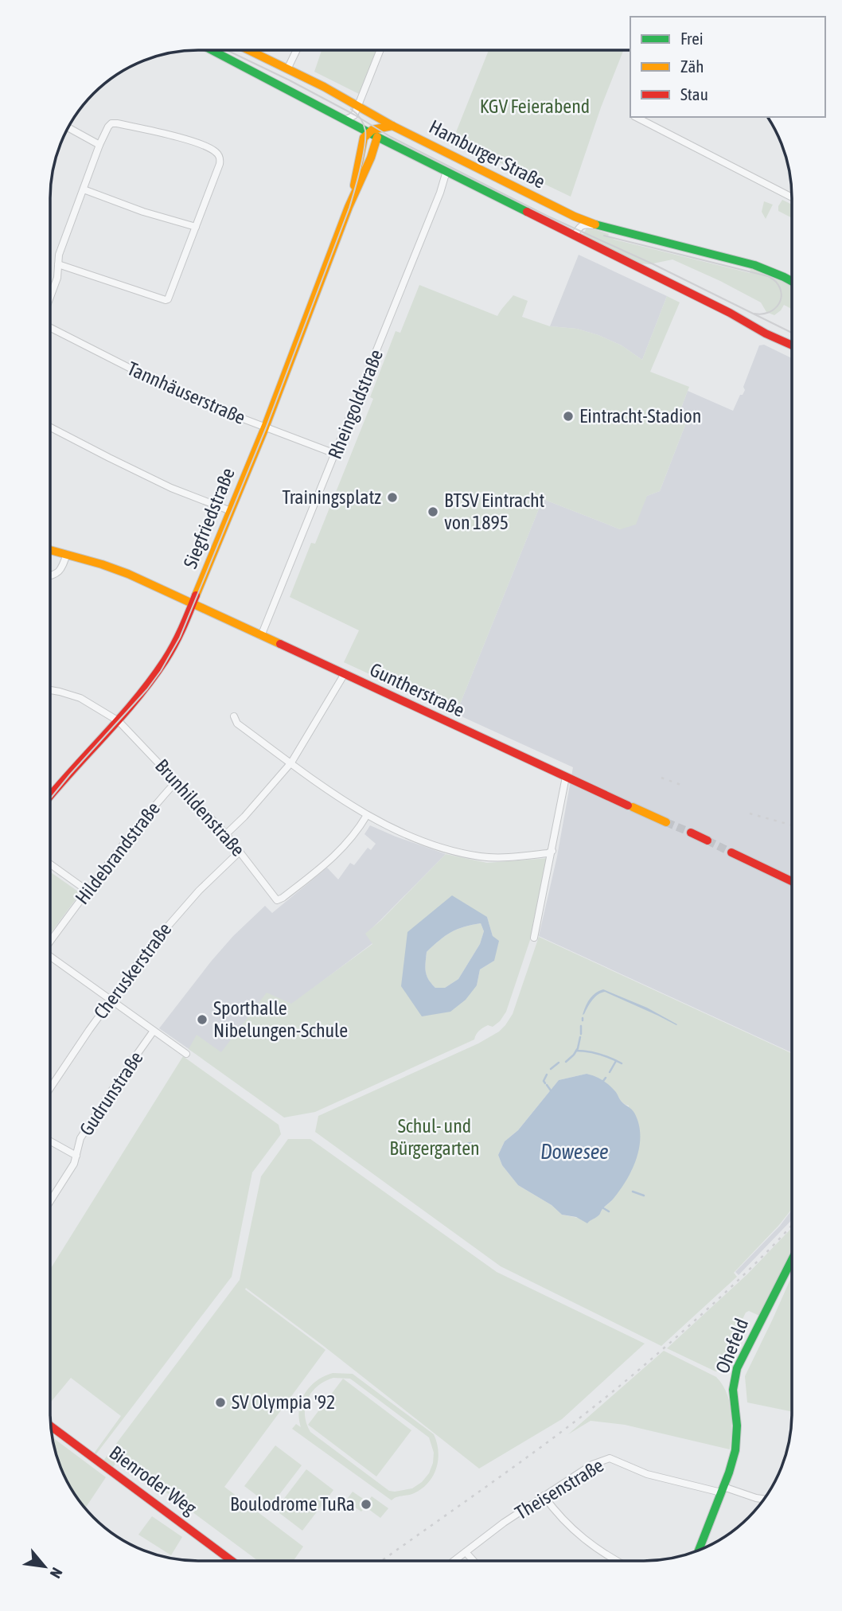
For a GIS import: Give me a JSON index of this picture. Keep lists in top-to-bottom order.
{
  "streets": {
    "street": [
      "Hamburger Straße",
      "Tannhäuserstraße",
      "Rheingoldstraße",
      "Siegfriedstraße",
      "Guntherstraße",
      "Brunhildenstraße",
      "Hildebrandstraße",
      "Cheruskerstraße",
      "Gudrunstraße",
      "Ohefeld",
      "Bienroder Weg",
      "Theisenstraße"
    ]
  },
  "crossings": [
    ["Hamburger Straße", "Rheingoldstraße"],
    ["Hamburger Straße", "Siegfriedstraße"],
    ["Tannhäuserstraße", "Rheingoldstraße"],
    ["Tannhäuserstraße", "Siegfriedstraße"],
    ["Rheingoldstraße", "Guntherstraße"],
    ["Siegfriedstraße", "Guntherstraße"],
    ["Siegfriedstraße", "Brunhildenstraße"],
    ["Brunhildenstraße", "Hildebrandstraße"],
    ["Brunhildenstraße", "Cheruskerstraße"],
    ["Ohefeld", "Theisenstraße"]
  ],
  "water": ["Dowesee"],
  "parks": ["KGV Feierabend", "Schul- und Bürgergarten"],
  "places": [
    "Eintracht-Stadion",
    "Trainingsplatz",
    "BTSV Eintracht von 1895",
    "Sporthalle Nibelungen-Schule",
    "SV Olympia '92",
    "Boulodrome TuRa"
  ],
  "legend": ["Frei", "Zäh", "Stau"],
  "north": "bottom right"
}
